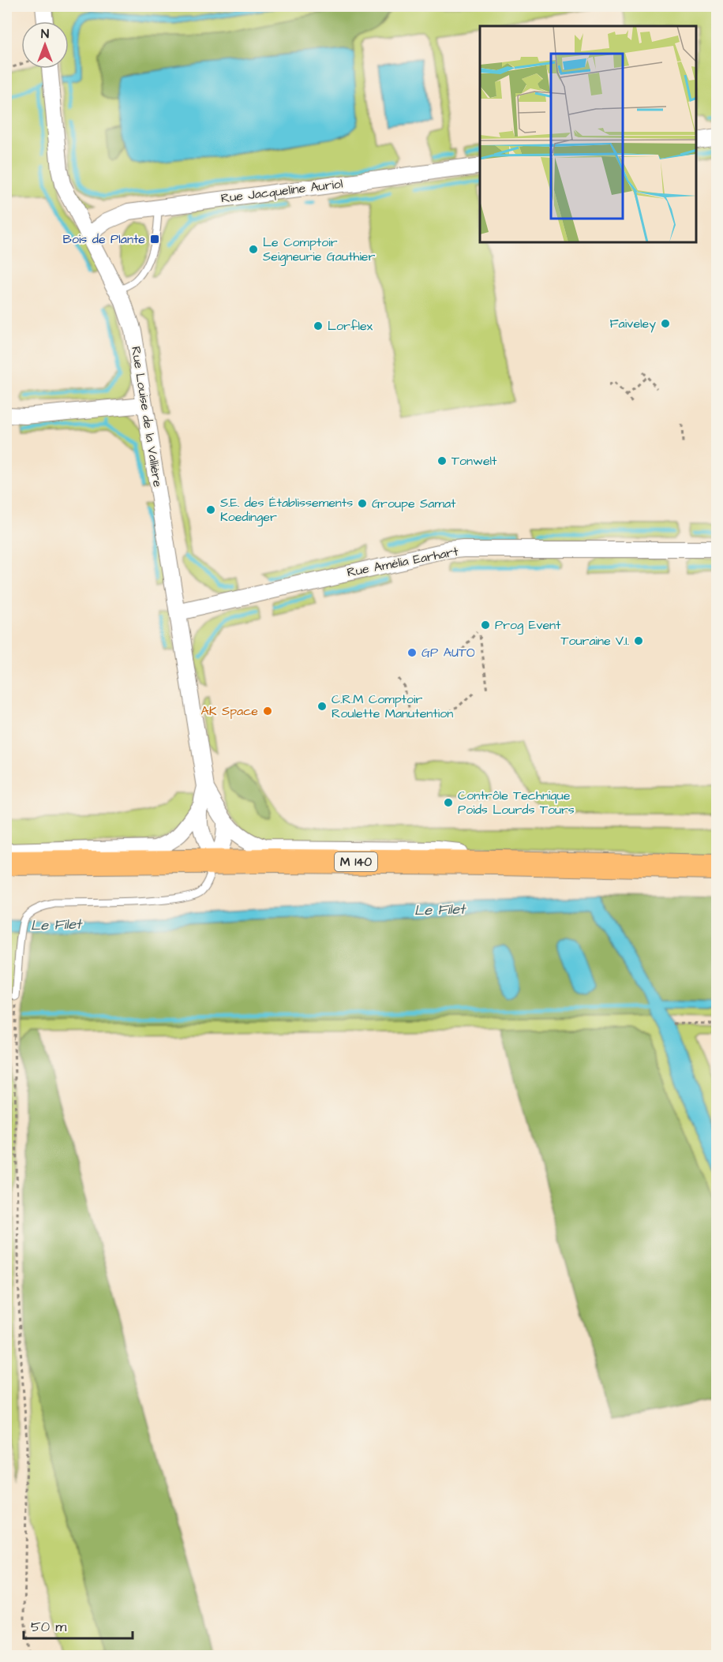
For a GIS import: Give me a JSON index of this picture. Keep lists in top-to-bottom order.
{
  "streets": {
    "main road": ["M 140"],
    "street": ["Rue Jacqueline Auriol", "Rue Louise de la Vallière", "Rue Amélia Earhart"]
  },
  "crossings": [
    ["Rue Jacqueline Auriol", "Rue Louise de la Vallière"],
    ["Rue Louise de la Vallière", "Rue Amélia Earhart"],
    ["Rue Louise de la Vallière", "M 140"]
  ],
  "water": ["Le Filet"],
  "places": {
    "transit": ["Bois de Plante"],
    "other": [
      "Le Comptoir Seigneurie Gauthier",
      "Faiveley",
      "Lorflex",
      "Tonwelt",
      "Groupe Samat",
      "S.E. des Établissements Koedinger",
      "Prog Event",
      "Touraine V.I.",
      "GP AUTO",
      "C.R.M Comptoir Roulette Manutention",
      "AK Space",
      "Contrôle Technique Poids Lourds Tours"
    ]
  },
  "scale_bar": "50 m",
  "north": "top"
}
